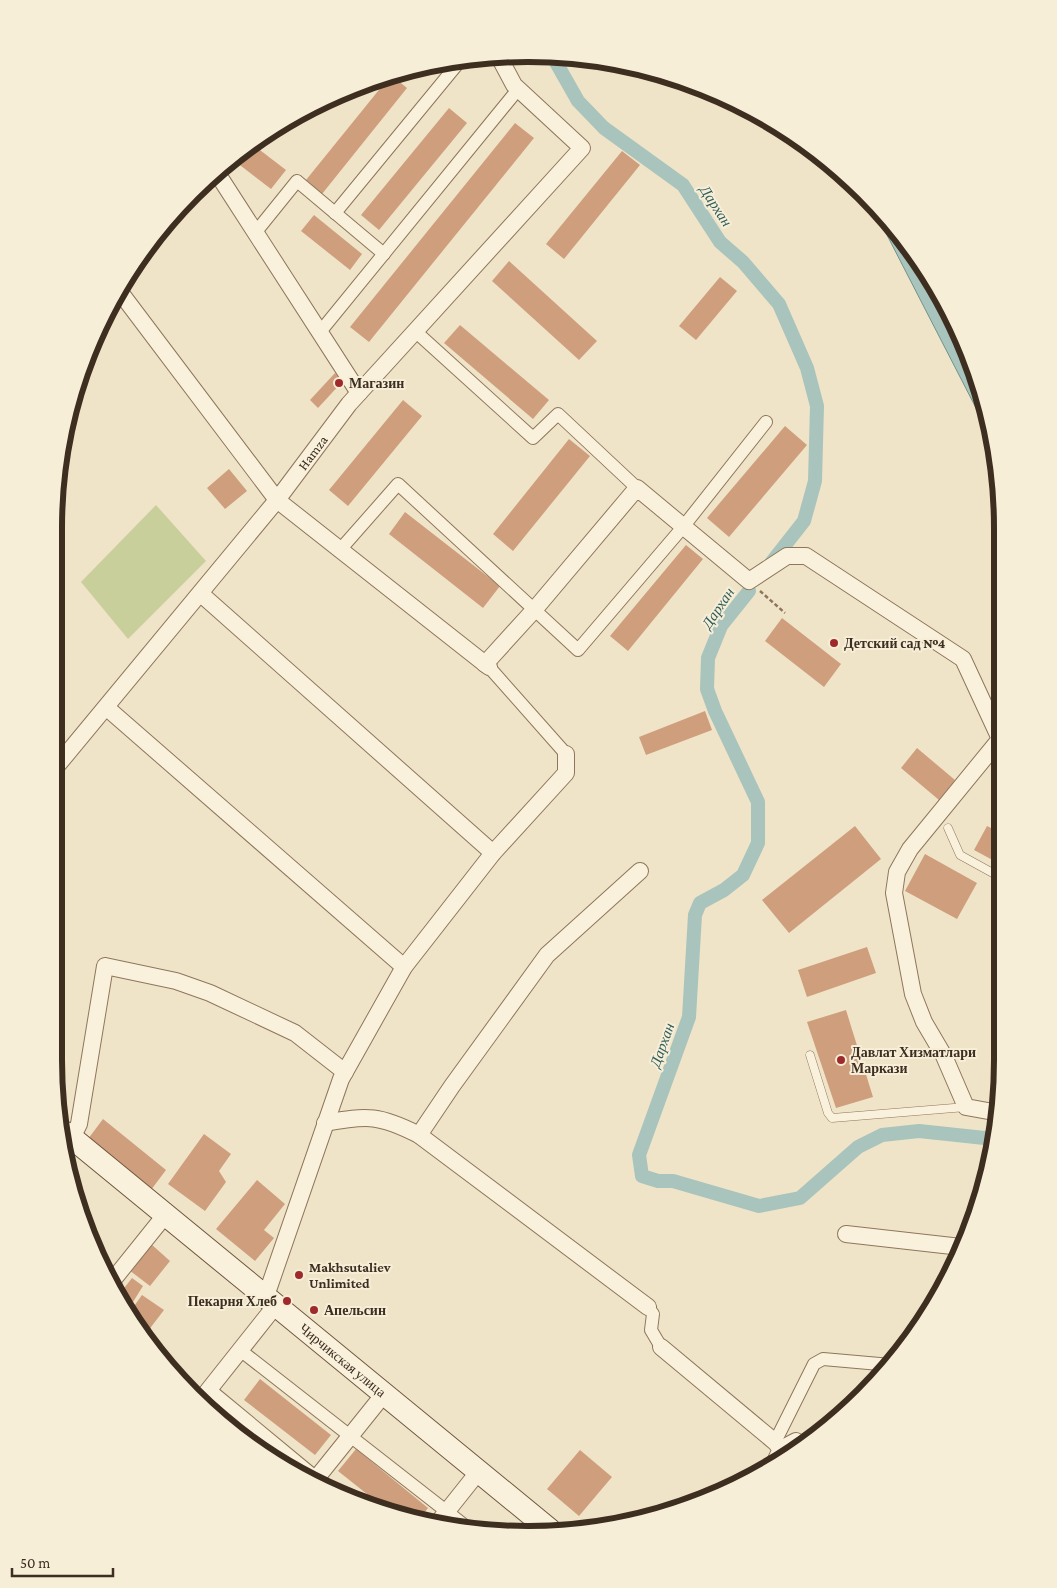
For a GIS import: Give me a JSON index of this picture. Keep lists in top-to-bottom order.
{
  "streets": {
    "main road": ["Чирчикская улица"],
    "street": ["Hamza"]
  },
  "water": ["Дархан"],
  "places": [
    "Магазин",
    "Детский сад №4",
    "Давлат Хизматлари Маркази",
    "Makhsutaliev Unlimited",
    "Пекарня Хлеб",
    "Апельсин"
  ],
  "scale_bar": "50 m"
}
